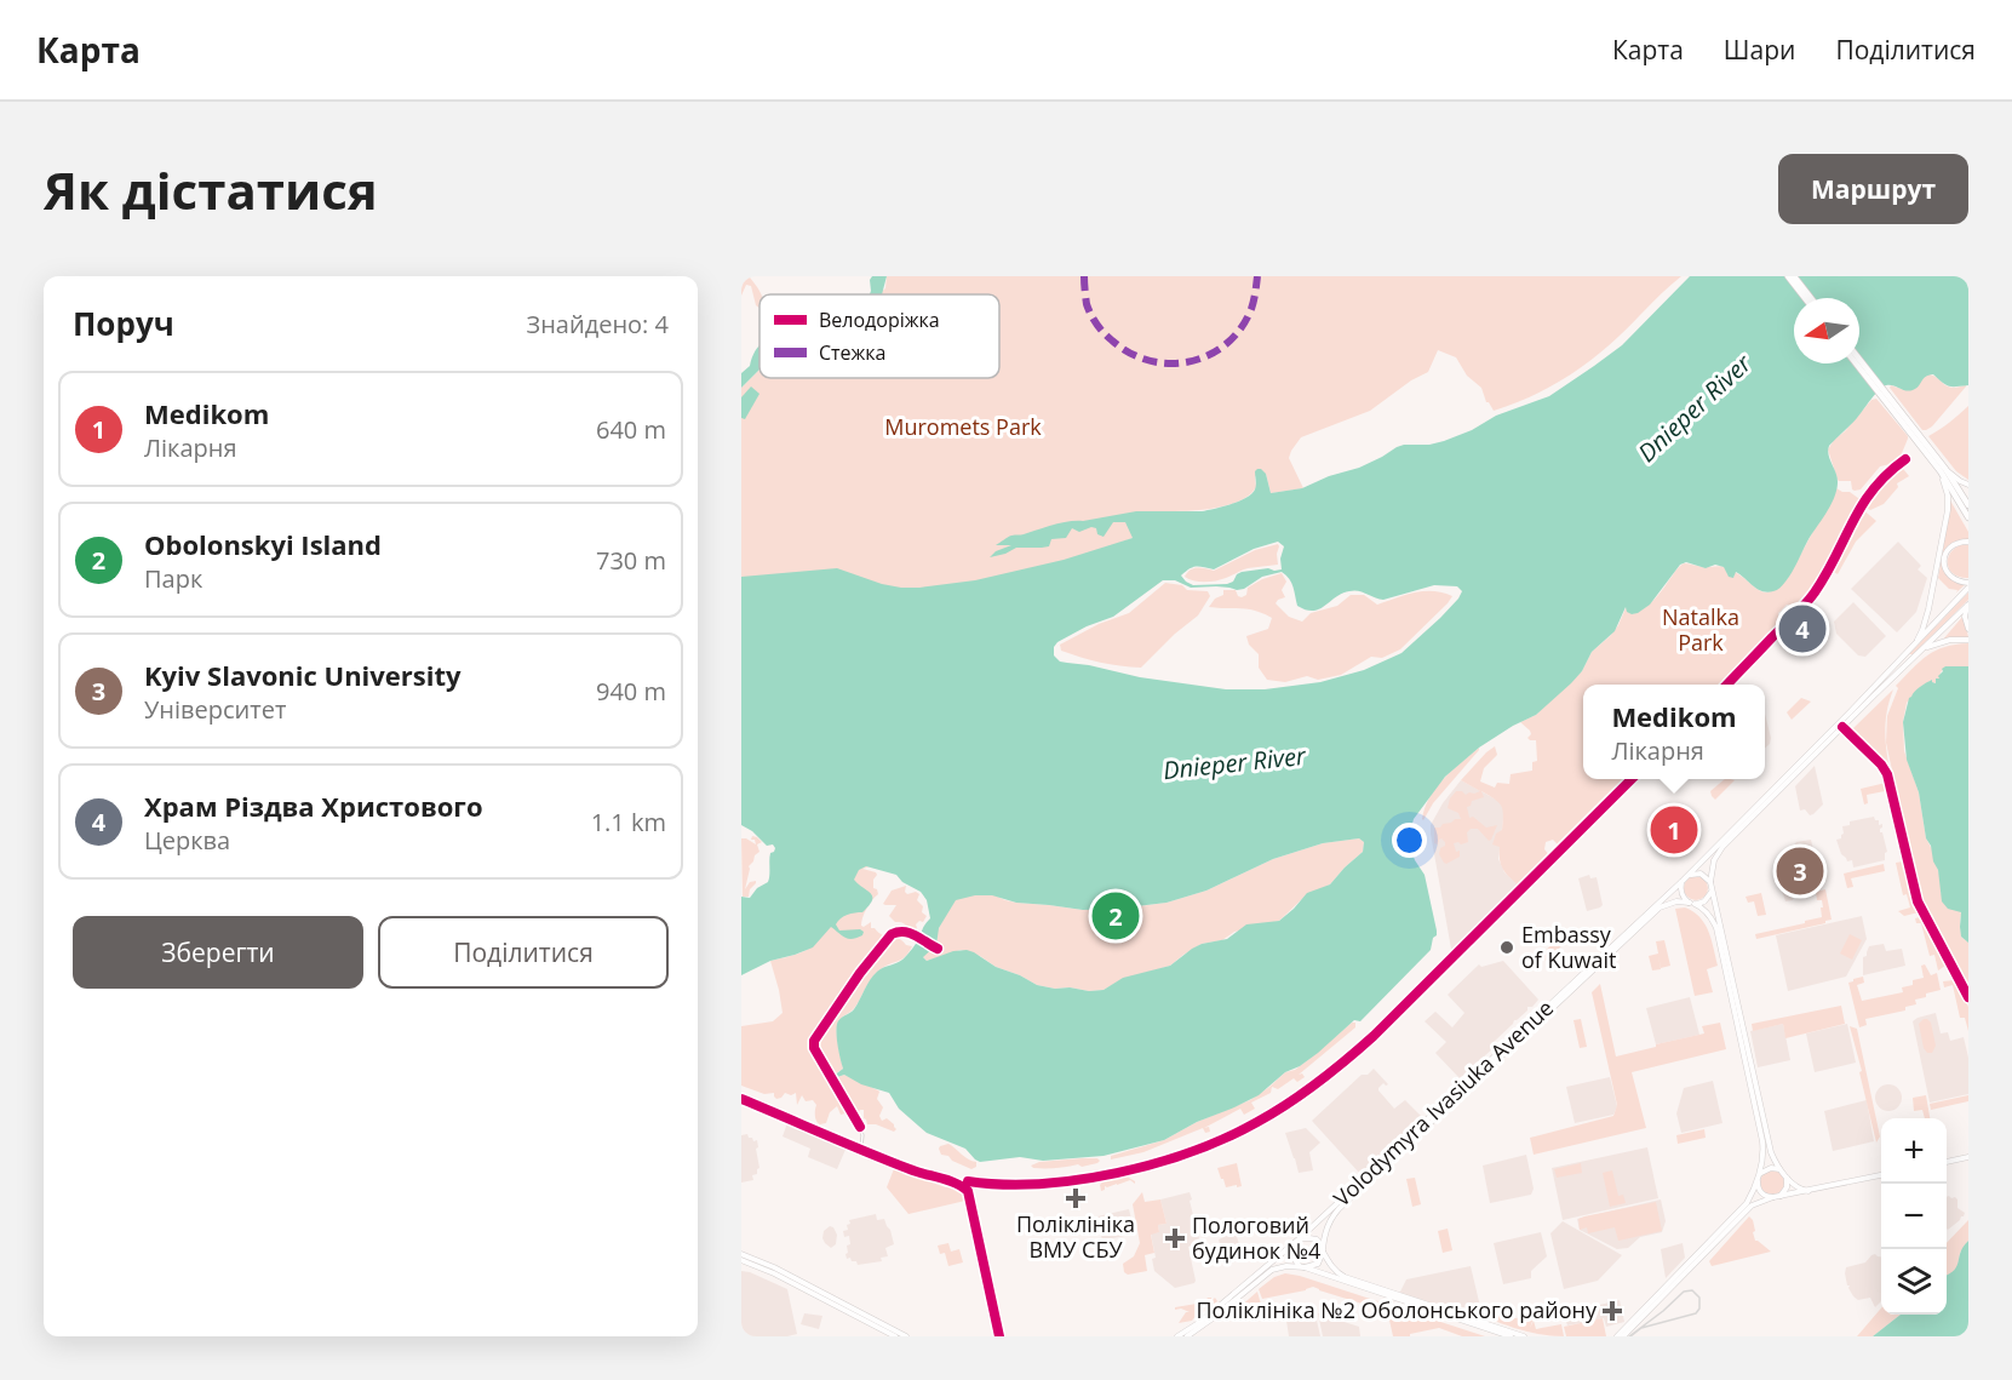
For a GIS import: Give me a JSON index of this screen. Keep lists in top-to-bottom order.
{
  "streets": {
    "main road": ["Volodymyra Ivasiuka Avenue"]
  },
  "water": ["Dnieper River"],
  "parks": ["Muromets Park", "Natalka Park"],
  "places": {
    "other": ["Embassy of Kuwait"],
    "health": ["Поліклініка ВМУ СБУ", "Пологовий будинок №4", "Поліклініка №2 Оболонського району"]
  },
  "legend": ["Велодоріжка", "Стежка"],
  "north": "left",
  "page": {
    "header": "Карта",
    "nav": ["Карта", "Шари", "Поділитися"],
    "buttons": [
      "Маршрут",
      ["Зберегти", "Поділитися"]
    ],
    "title": "Як дістатися",
    "heading": ["Поруч", "Знайдено: 4"],
    "list": [
      {
        "mark": "1",
        "name": "Medikom",
        "note": "Лікарня",
        "value": "640 m"
      },
      {
        "mark": "2",
        "name": "Obolonskyi Island",
        "note": "Парк",
        "value": "730 m"
      },
      {
        "mark": "3",
        "name": "Kyiv Slavonic University",
        "note": "Університет",
        "value": "940 m"
      },
      {
        "mark": "4",
        "name": "Храм Різдва Христового",
        "note": "Церква",
        "value": "1.1 km"
      }
    ],
    "pins": [
      "4",
      "1",
      "3",
      "2"
    ],
    "popup": ["Medikom", "Лікарня"],
    "map_buttons": ["+", "−"]
  }
}
